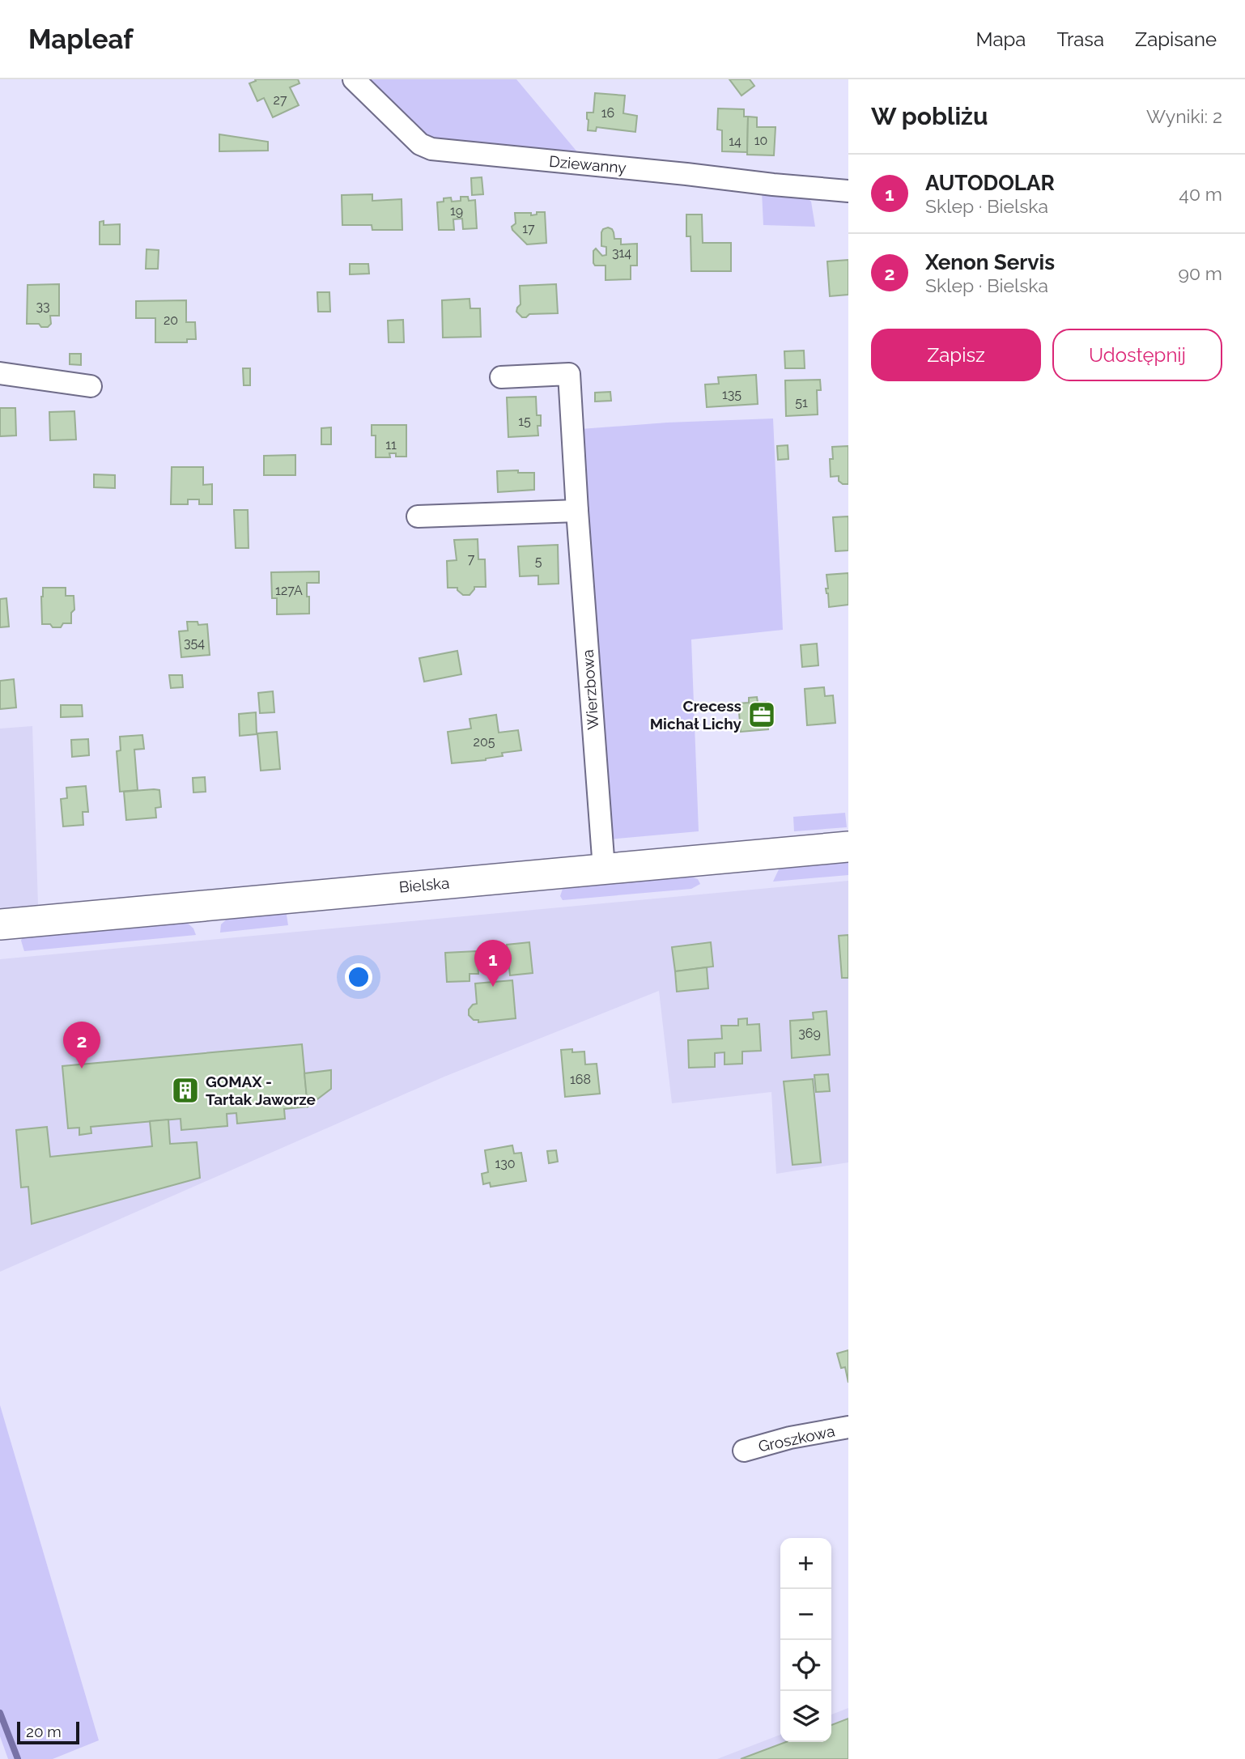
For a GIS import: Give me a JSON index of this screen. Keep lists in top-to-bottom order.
{
  "streets": {
    "main road": ["Bielska"],
    "street": ["Dziewanny", "Wierzbowa", "Groszkowa"]
  },
  "crossings": [
    ["Wierzbowa", "Bielska"]
  ],
  "places": {
    "office": ["Crecess Michał Lichy"],
    "building": ["GOMAX - Tartak Jaworze"]
  },
  "house_numbers": [
    "27",
    "16",
    "10",
    "14",
    "19",
    "17",
    "314",
    "33",
    "20",
    "135",
    "51",
    "15",
    "11",
    "7",
    "5",
    "127A",
    "354",
    "205",
    "369",
    "168",
    "130"
  ],
  "scale_bar": "20 m",
  "page": {
    "header": "Mapleaf",
    "nav": ["Mapa", "Trasa", "Zapisane"],
    "heading": ["W pobliżu", "Wyniki: 2"],
    "list": [
      {
        "mark": "1",
        "name": "AUTODOLAR",
        "note": "Sklep · Bielska",
        "value": "40 m"
      },
      {
        "mark": "2",
        "name": "Xenon Servis",
        "note": "Sklep · Bielska",
        "value": "90 m"
      }
    ],
    "buttons": ["Zapisz", "Udostępnij"],
    "pins": ["1", "2"],
    "map_buttons": ["+", "−"],
    "scale": "20 m"
  }
}
